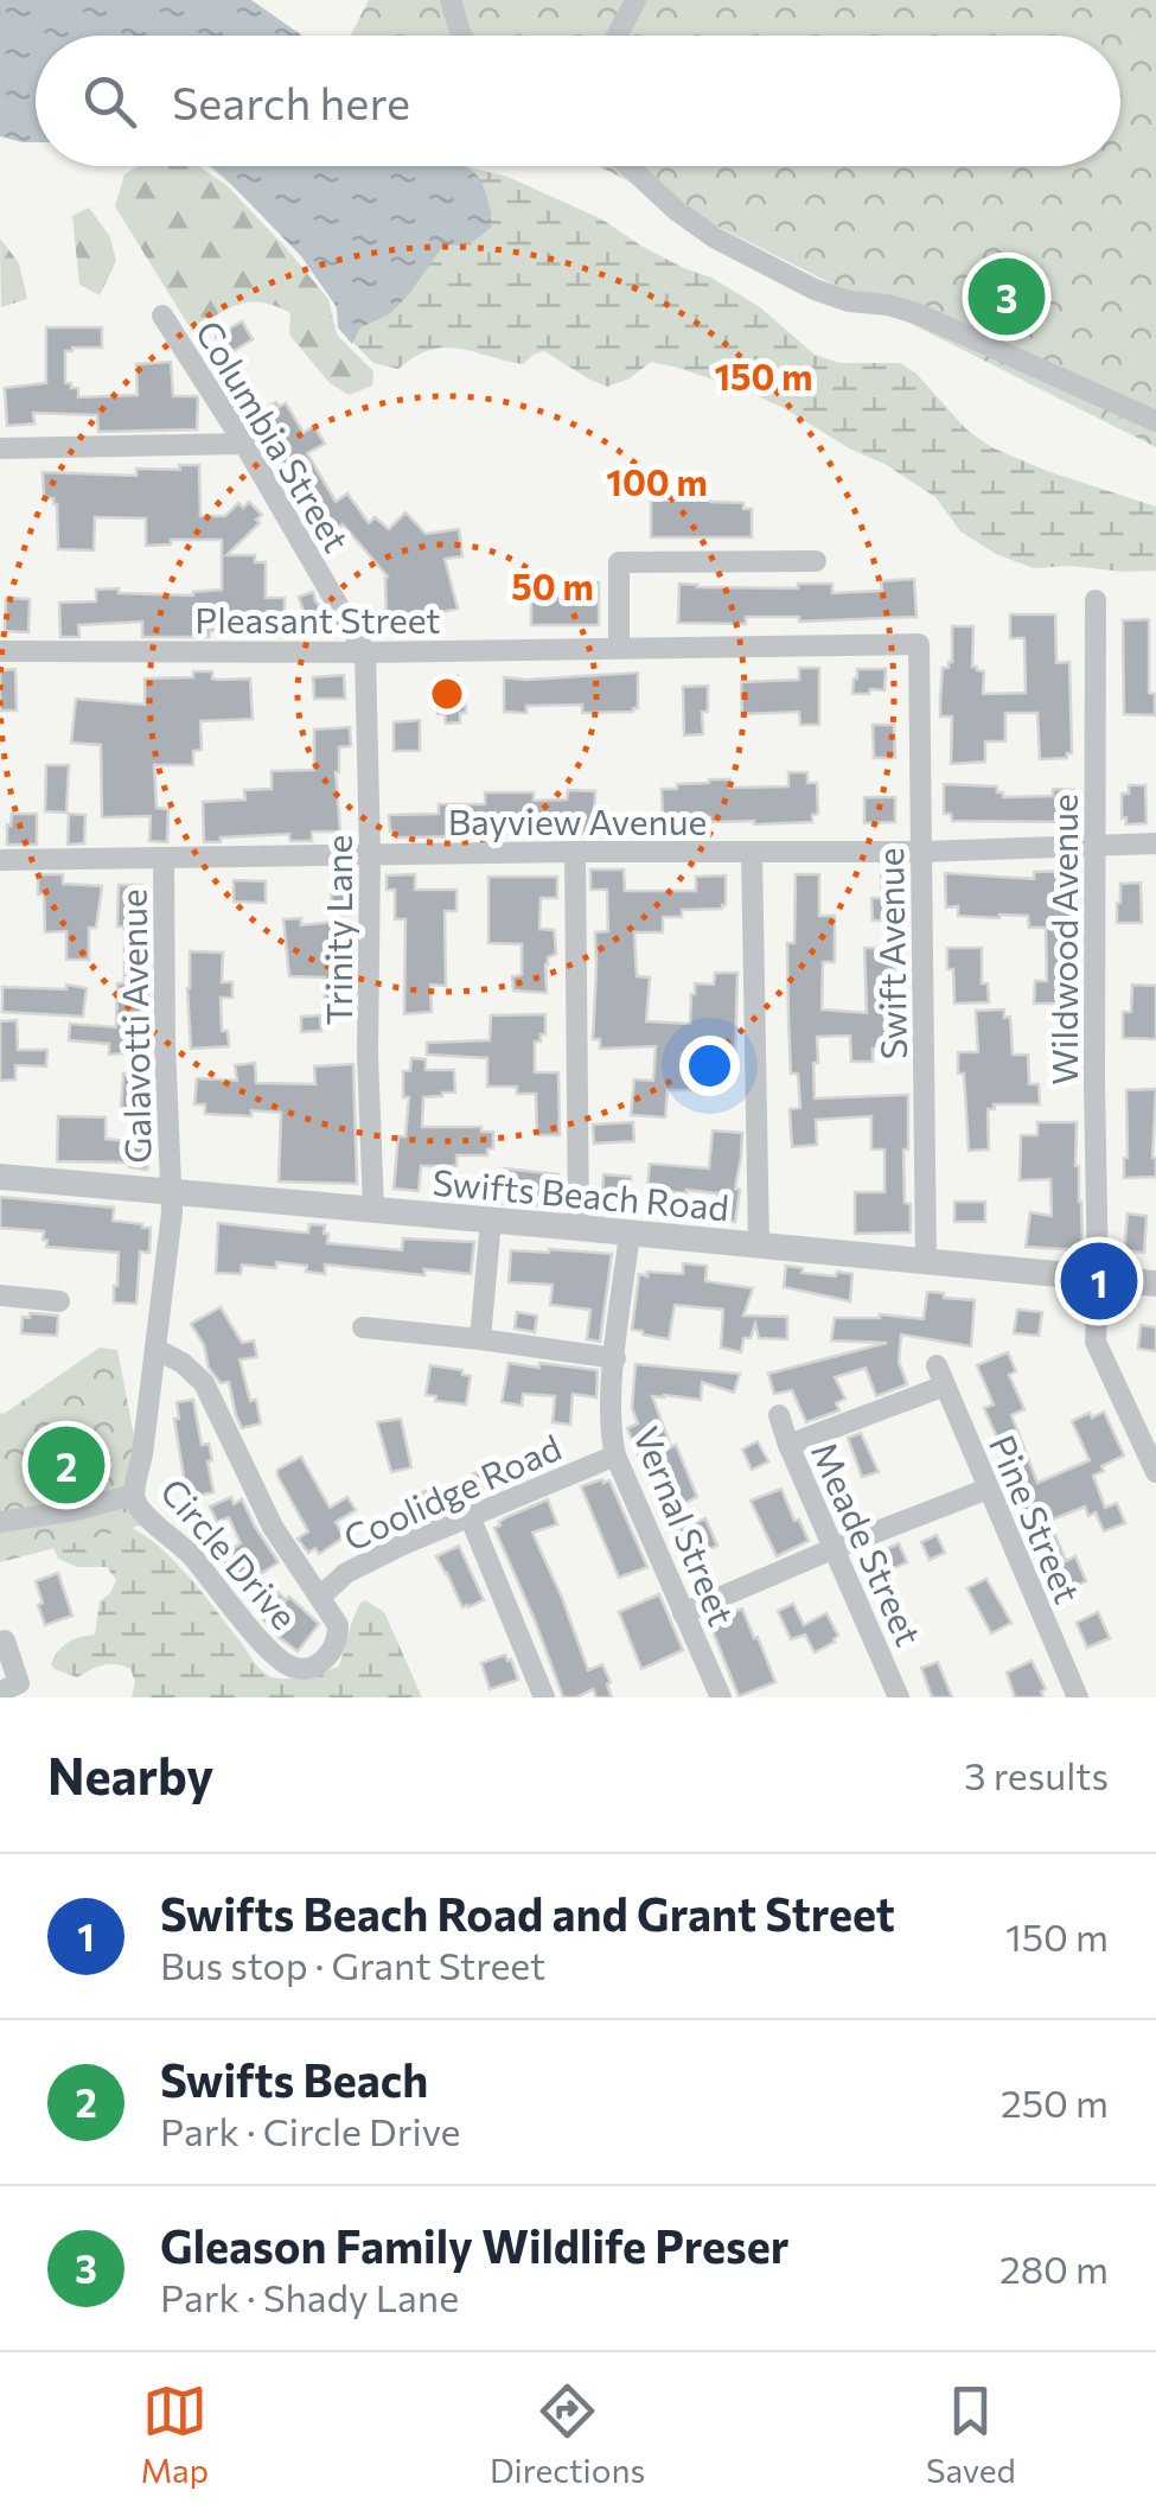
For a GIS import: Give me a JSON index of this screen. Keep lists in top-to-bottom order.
{
  "streets": {
    "street": [
      "Columbia Street",
      "Pleasant Street",
      "Bayview Avenue",
      "Trinity Lane",
      "Wildwood Avenue",
      "Swift Avenue",
      "Galavotti Avenue",
      "Swifts Beach Road",
      "Coolidge Road",
      "Pine Street",
      "Vernal Street",
      "Meade Street",
      "Circle Drive"
    ]
  },
  "crossings": [
    ["Columbia Street", "Pleasant Street"],
    ["Columbia Street", "Trinity Lane"],
    ["Pleasant Street", "Trinity Lane"],
    ["Pleasant Street", "Swift Avenue"],
    ["Bayview Avenue", "Trinity Lane"],
    ["Bayview Avenue", "Wildwood Avenue"],
    ["Bayview Avenue", "Swift Avenue"],
    ["Bayview Avenue", "Galavotti Avenue"],
    ["Trinity Lane", "Swifts Beach Road"],
    ["Wildwood Avenue", "Swifts Beach Road"],
    ["Swift Avenue", "Swifts Beach Road"],
    ["Galavotti Avenue", "Swifts Beach Road"],
    ["Galavotti Avenue", "Circle Drive"],
    ["Swifts Beach Road", "Vernal Street"],
    ["Swifts Beach Road", "Circle Drive"],
    ["Coolidge Road", "Vernal Street"],
    ["Coolidge Road", "Circle Drive"],
    ["Pine Street", "Meade Street"]
  ],
  "page": {
    "search": "Search here",
    "pins": ["3", "1", "2"],
    "heading": ["Nearby", "3 results"],
    "list": [
      {
        "mark": "1",
        "name": "Swifts Beach Road and Grant Street",
        "note": "Bus stop · Grant Street",
        "value": "150 m"
      },
      {
        "mark": "2",
        "name": "Swifts Beach",
        "note": "Park · Circle Drive",
        "value": "250 m"
      },
      {
        "mark": "3",
        "name": "Gleason Family Wildlife Preser",
        "note": "Park · Shady Lane",
        "value": "280 m"
      }
    ],
    "nav": ["Map", "Directions", "Saved"]
  },
  "rings": ["150 m", "100 m", "50 m"]
}
